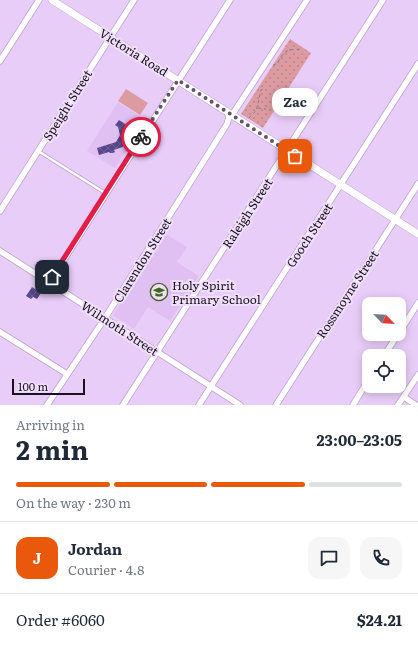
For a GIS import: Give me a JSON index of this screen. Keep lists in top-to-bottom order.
{
  "streets": {
    "street": [
      "Victoria Road",
      "Speight Street",
      "Raleigh Street",
      "Gooch Street",
      "Clarendon Street",
      "Rossmoyne Street",
      "Wilmoth Street"
    ]
  },
  "crossings": [
    ["Victoria Road", "Speight Street"],
    ["Victoria Road", "Raleigh Street"],
    ["Victoria Road", "Gooch Street"],
    ["Victoria Road", "Clarendon Street"],
    ["Victoria Road", "Rossmoyne Street"],
    ["Raleigh Street", "Wilmoth Street"],
    ["Gooch Street", "Wilmoth Street"],
    ["Clarendon Street", "Wilmoth Street"]
  ],
  "places": {
    "other": ["Zac"],
    "school or university": ["Holy Spirit Primary School"]
  },
  "scale_bar": "100 m",
  "north": "bottom right",
  "page": {
    "bubble": "Zac",
    "scale": "100 m",
    "heading": ["2 min", "Arriving in", "23:00–23:05"],
    "panel": [
      "Jordan",
      "Courier · 4.8",
      "Order #6060",
      "$24.21"
    ],
    "bar": "On the way · 230 m",
    "round": "J"
  }
}
